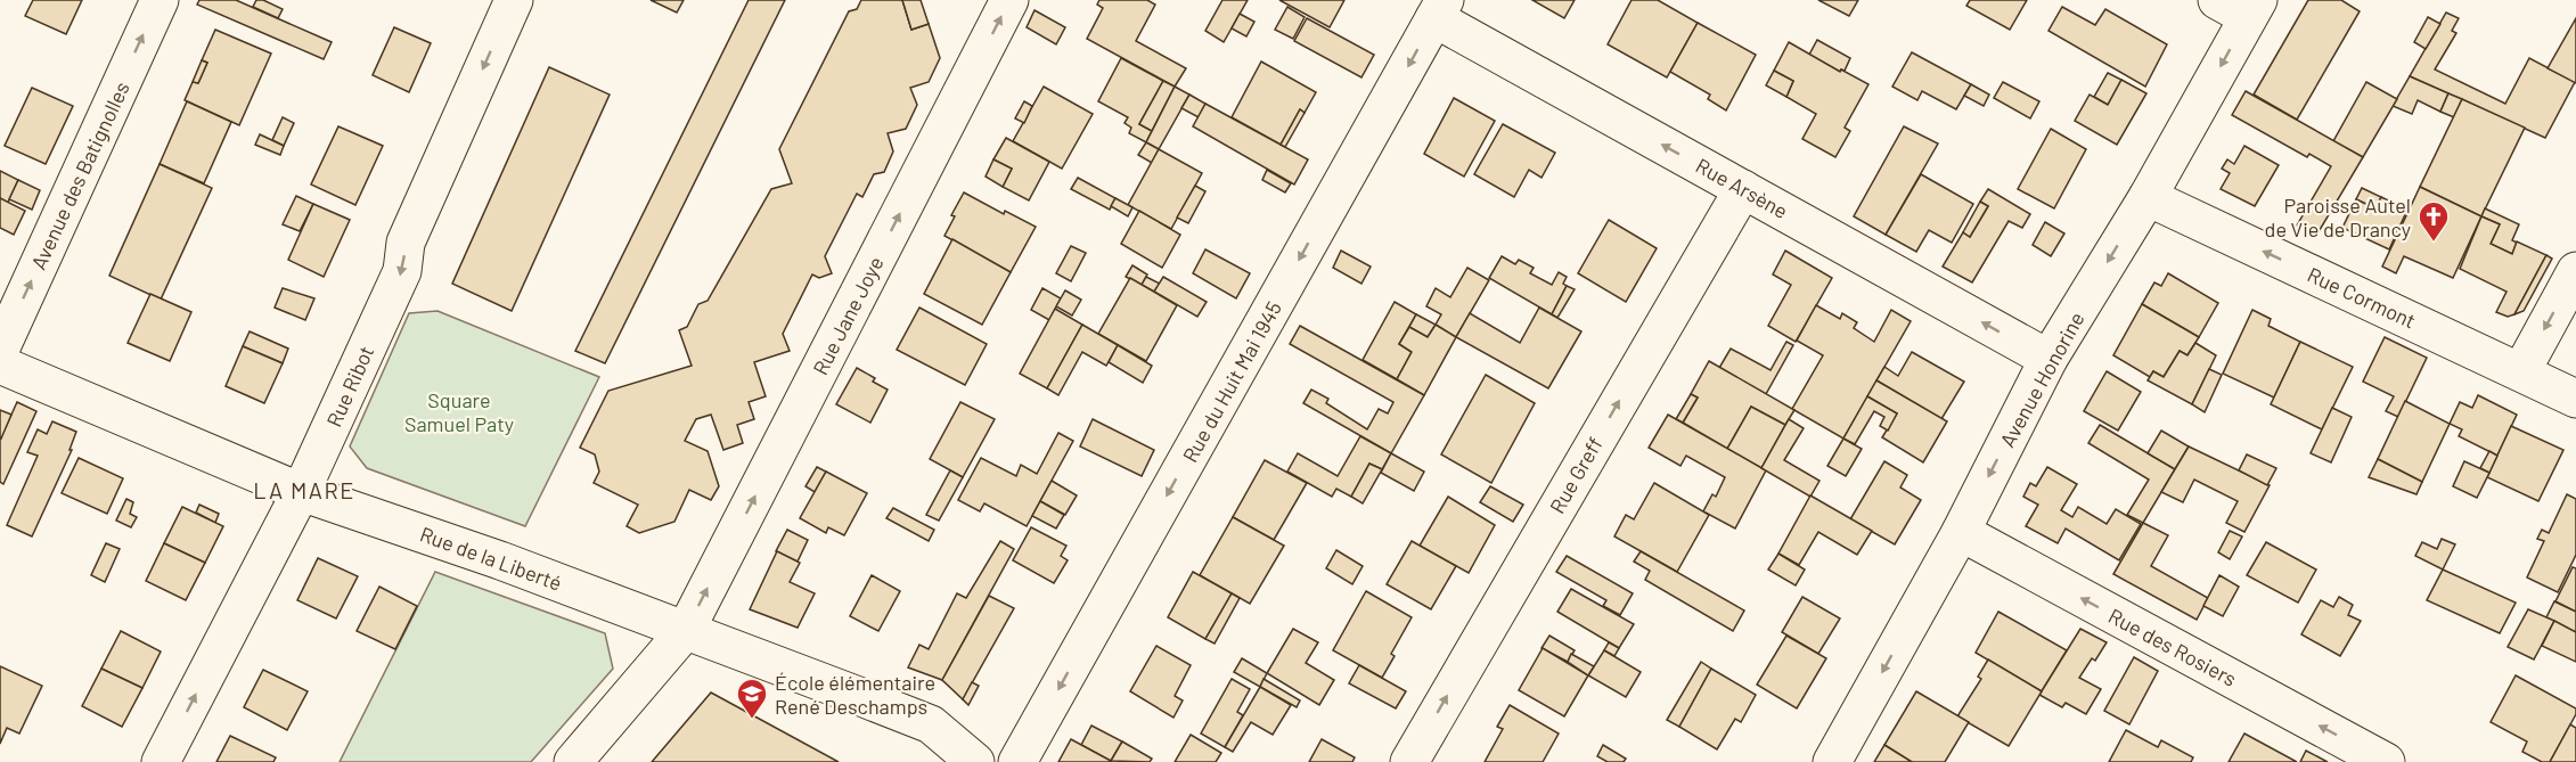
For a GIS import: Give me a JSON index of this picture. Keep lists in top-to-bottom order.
{
  "streets": {
    "street": [
      "Avenue des Batignolles",
      "Rue Arsène",
      "Rue Cormont",
      "Rue Jane Joye",
      "Avenue Honorine",
      "Rue du Huit Mai 1945",
      "Rue Ribot",
      "Rue Greff",
      "Rue de la Liberté",
      "Rue des Rosiers"
    ]
  },
  "crossings": [
    ["Rue Arsène", "Avenue Honorine"],
    ["Rue Arsène", "Rue du Huit Mai 1945"],
    ["Rue Arsène", "Rue Greff"],
    ["Rue Cormont", "Avenue Honorine"],
    ["Rue Jane Joye", "Rue de la Liberté"],
    ["Avenue Honorine", "Rue des Rosiers"],
    ["Rue Ribot", "Rue de la Liberté"]
  ],
  "one_way": [
    "Avenue des Batignolles",
    "Rue Arsène",
    "Rue Cormont",
    "Rue Jane Joye",
    "Avenue Honorine",
    "Rue du Huit Mai 1945",
    "Rue Greff",
    "Rue des Rosiers"
  ],
  "districts": ["LA MARE"],
  "parks": ["Square Samuel Paty"],
  "places": {
    "church": ["Paroisse Autel de Vie de Drancy"],
    "school or university": ["École élémentaire René Deschamps"]
  }
}
